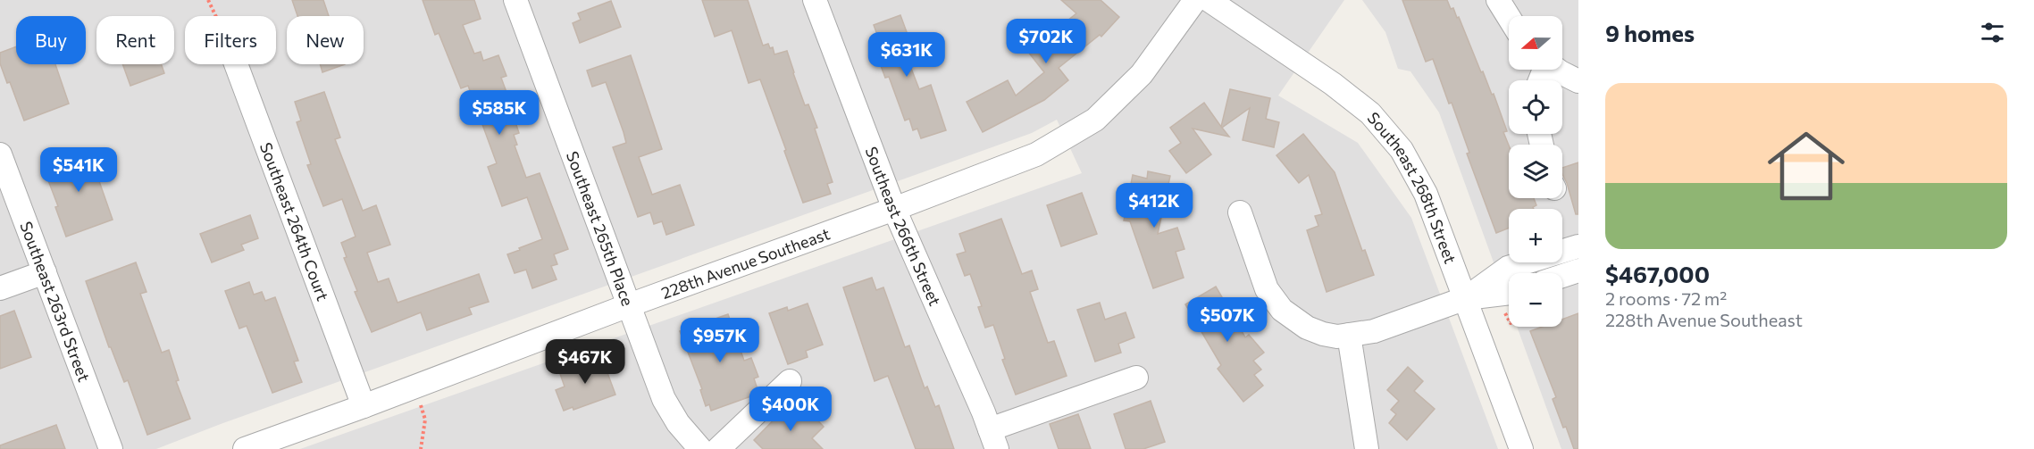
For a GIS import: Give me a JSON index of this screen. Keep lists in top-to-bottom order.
{
  "streets": {
    "street": [
      "Southeast 268th Street",
      "Southeast 264th Court",
      "Southeast 266th Street",
      "Southeast 265th Place",
      "228th Avenue Southeast",
      "Southeast 263rd Street"
    ]
  },
  "crossings": [
    ["Southeast 264th Court", "228th Avenue Southeast"],
    ["Southeast 266th Street", "228th Avenue Southeast"],
    ["Southeast 265th Place", "228th Avenue Southeast"]
  ],
  "north": "left",
  "page": {
    "heading": "9 homes",
    "map_buttons": ["+", "−"],
    "chip": [
      "Buy",
      "Rent",
      "Filters",
      "New"
    ],
    "price": [
      "$702K",
      "$631K",
      "$585K",
      "$541K",
      "$412K",
      "$507K",
      "$957K",
      "$467K",
      "$400K"
    ],
    "list": [
      {
        "name": "$467,000",
        "note": "2 rooms · 72 m² · 228th Avenue Southeast"
      }
    ]
  }
}
